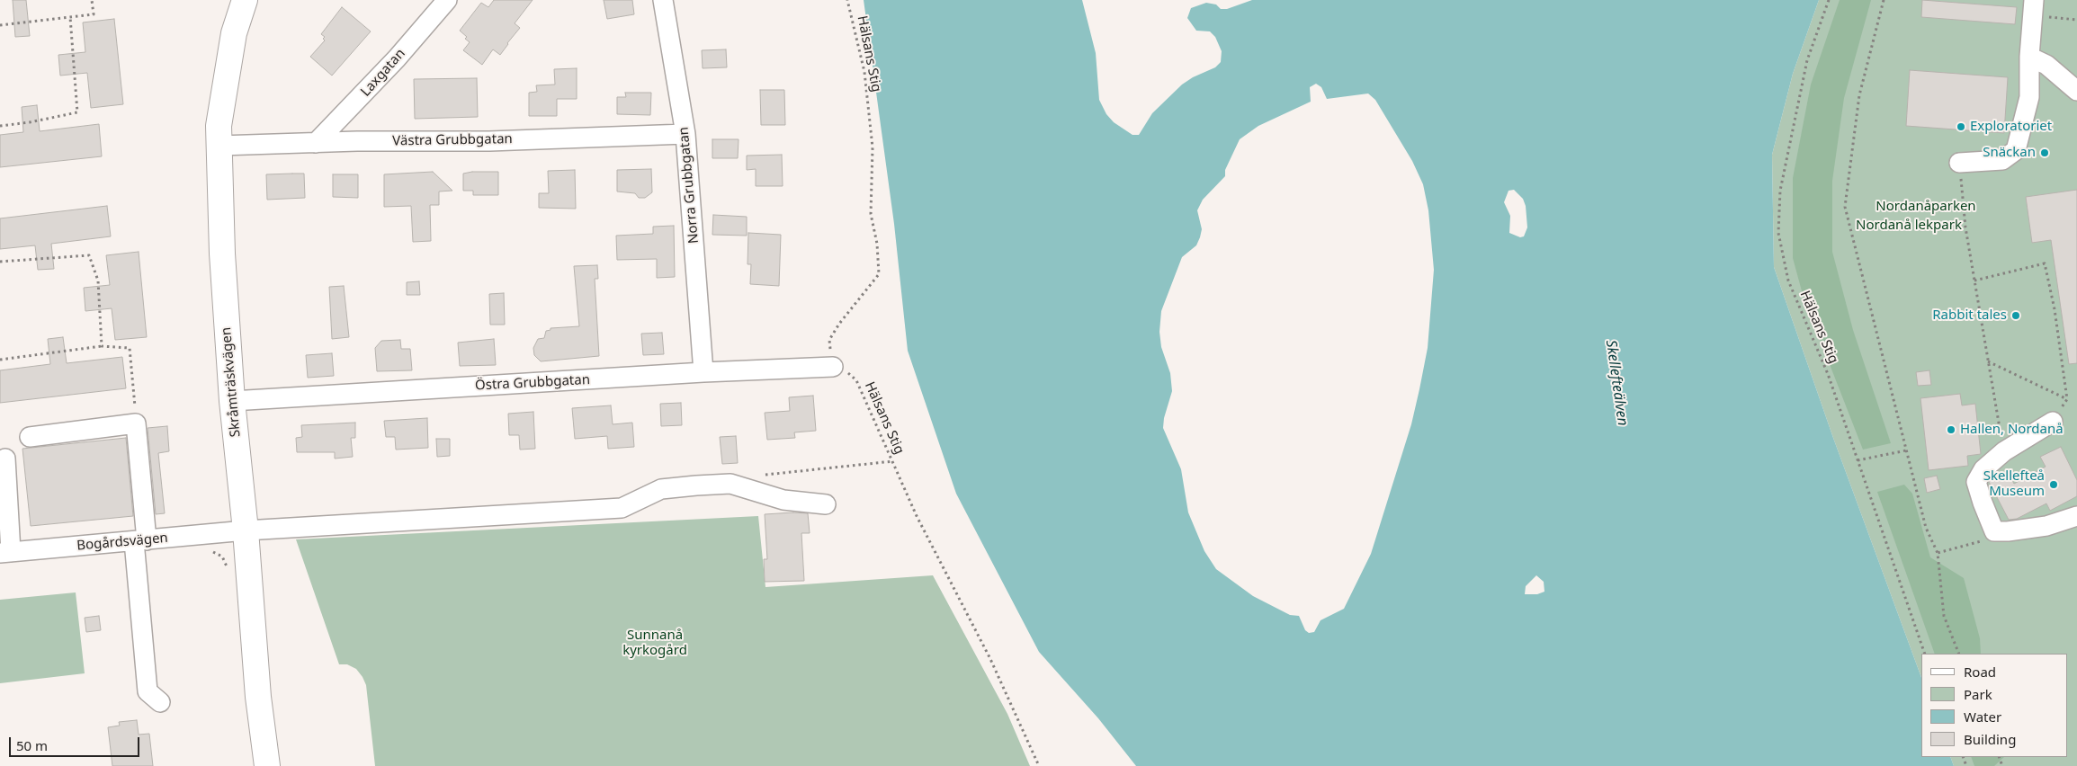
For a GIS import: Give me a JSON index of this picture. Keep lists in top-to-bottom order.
{
  "streets": {
    "main road": ["Skråmträskvägen"],
    "street": [
      "Laxgatan",
      "Västra Grubbgatan",
      "Norra Grubbgatan",
      "Östra Grubbgatan",
      "Bogårdsvägen"
    ],
    "path": ["Hälsans Stig"]
  },
  "crossings": [
    ["Hälsans Stig", "Östra Grubbgatan"],
    ["Laxgatan", "Västra Grubbgatan"],
    ["Västra Grubbgatan", "Norra Grubbgatan"],
    ["Västra Grubbgatan", "Skråmträskvägen"],
    ["Norra Grubbgatan", "Östra Grubbgatan"],
    ["Skråmträskvägen", "Östra Grubbgatan"],
    ["Skråmträskvägen", "Bogårdsvägen"]
  ],
  "water": ["Skellefteälven"],
  "parks": ["Nordanåparken", "Nordanå lekpark", "Sunnanå kyrkogård"],
  "places": [
    "Exploratoriet",
    "Snäckan",
    "Rabbit tales",
    "Hallen, Nordanå",
    "Skellefteå Museum"
  ],
  "legend": [
    "Road",
    "Park",
    "Water",
    "Building"
  ],
  "scale_bar": "50 m"
}
